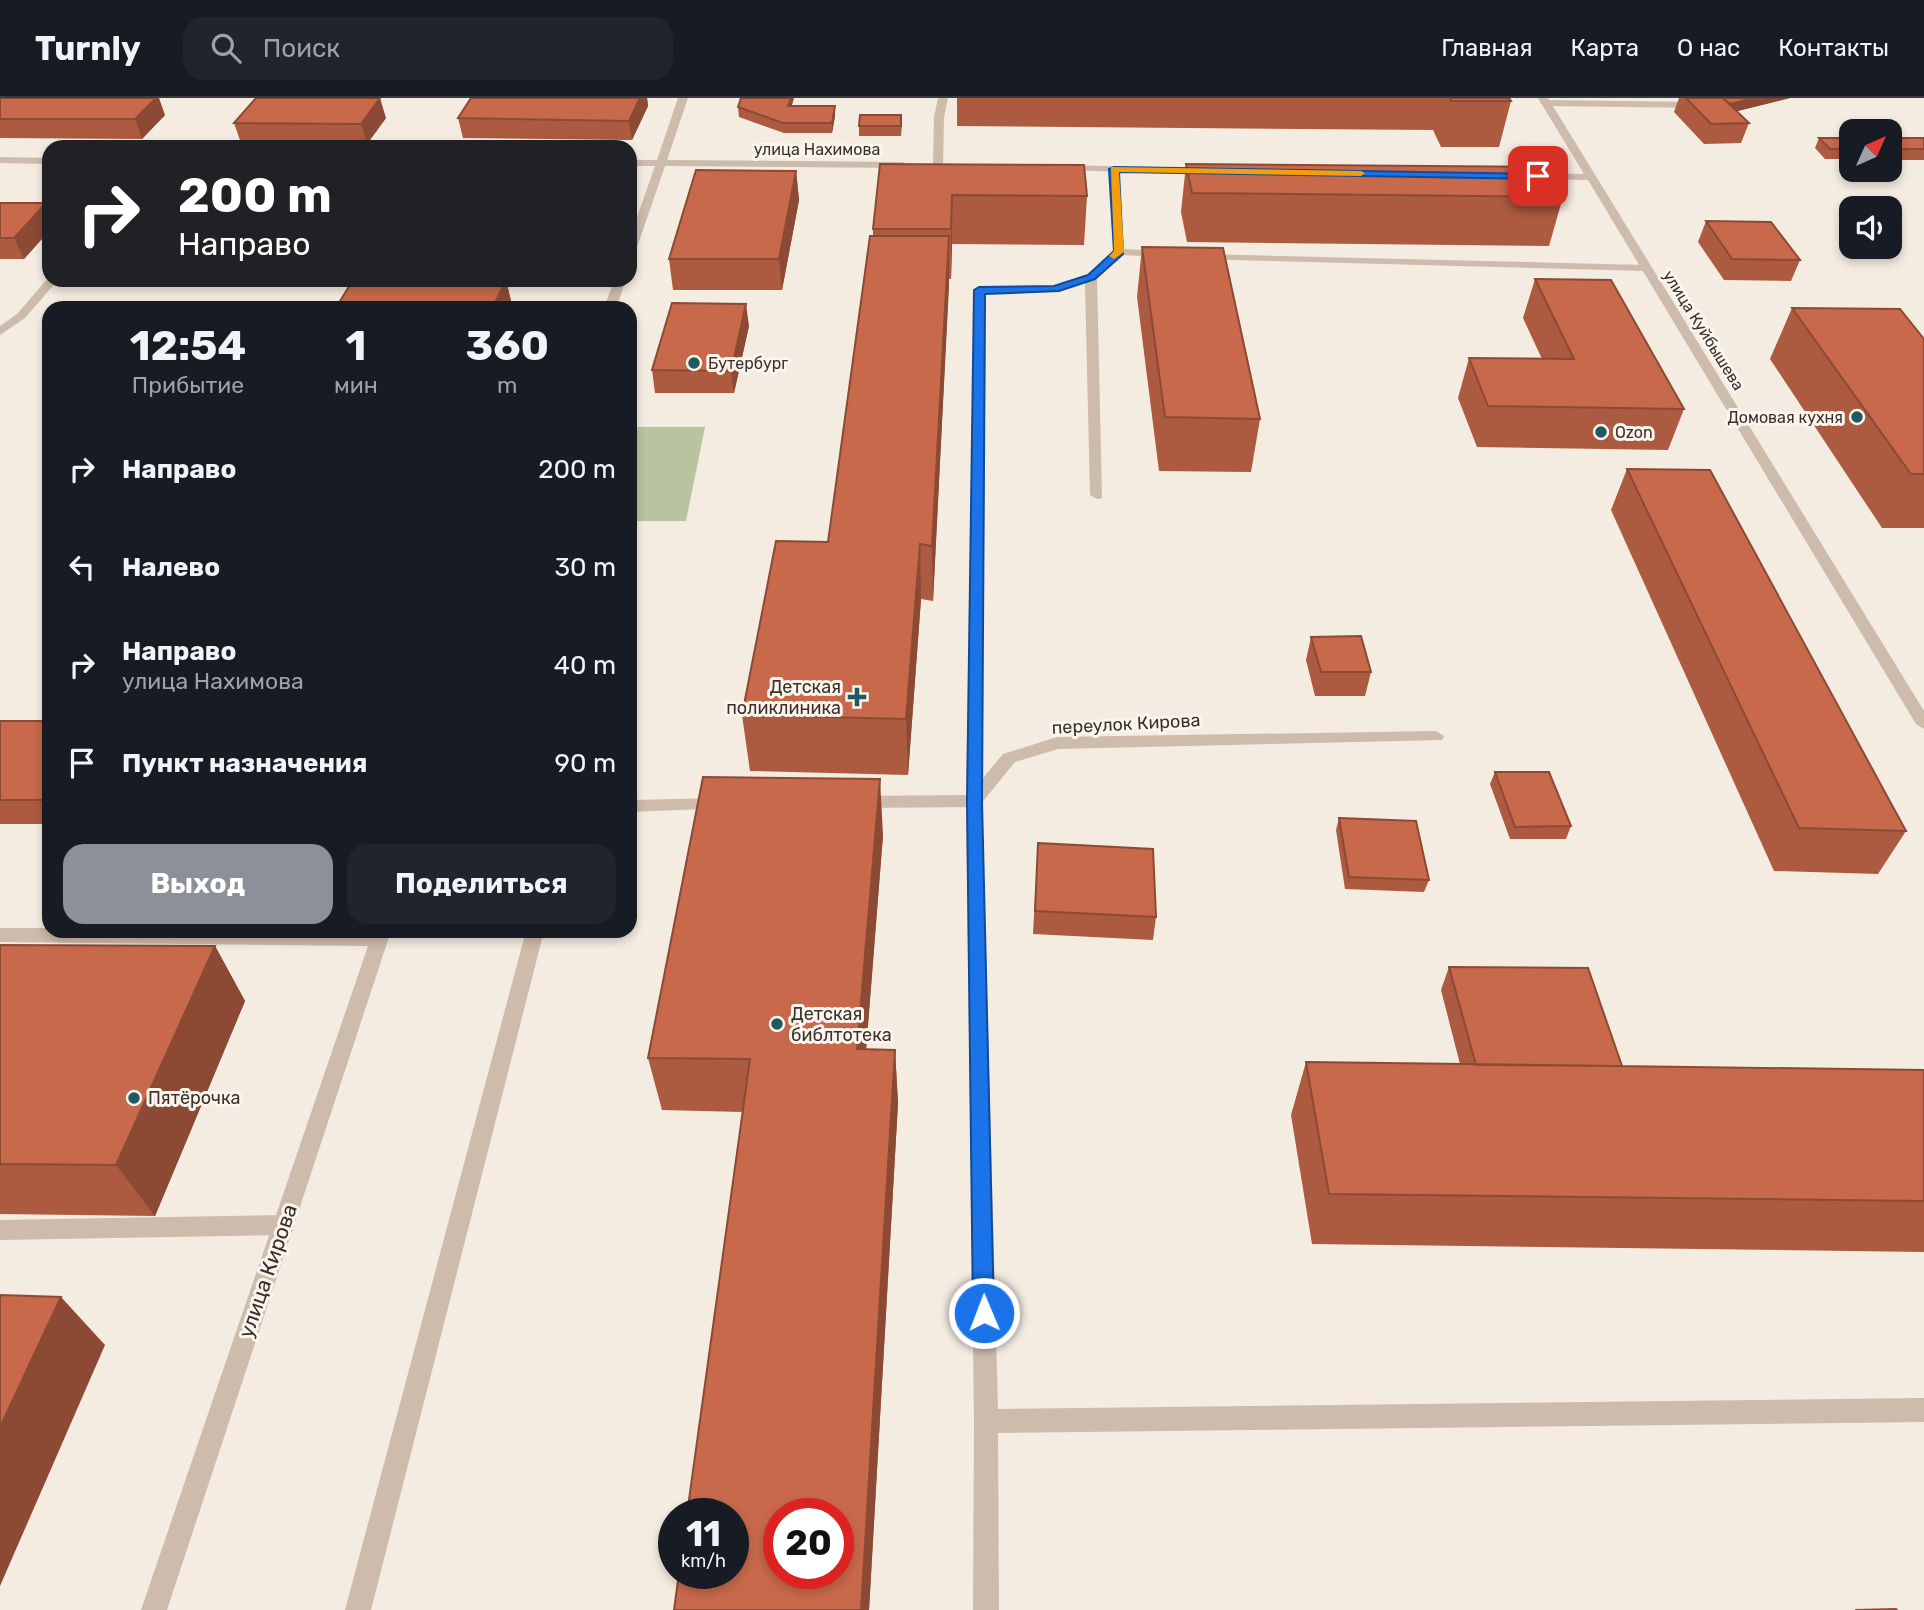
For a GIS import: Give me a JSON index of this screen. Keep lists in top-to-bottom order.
{
  "streets": {
    "street": [
      "улица Нахимова",
      "улица Куйбышева",
      "переулок Кирова",
      "улица Кирова"
    ]
  },
  "places": {
    "other": [
      "Бутербург",
      "Домовая кухня",
      "Ozon",
      "Детская библтотека",
      "Пятёрочка"
    ],
    "health": ["Детская поликлиника"]
  },
  "north": "top right",
  "page": {
    "header": "Turnly",
    "search": "Поиск",
    "nav": [
      "Главная",
      "Карта",
      "О нас",
      "Контакты"
    ],
    "turn": ["200 m", "Направо"],
    "eta": [
      "12:54",
      "Прибытие",
      "1",
      "мин",
      "360",
      "m"
    ],
    "list": [
      {
        "name": "Направо",
        "value": "200 m"
      },
      {
        "name": "Налево",
        "value": "30 m"
      },
      {
        "name": "Направо",
        "note": "улица Нахимова",
        "value": "40 m"
      },
      {
        "name": "Пункт назначения",
        "value": "90 m"
      }
    ],
    "buttons": ["Выход", "Поделиться"],
    "speed": "11 km/h",
    "limit": "20"
  }
}
